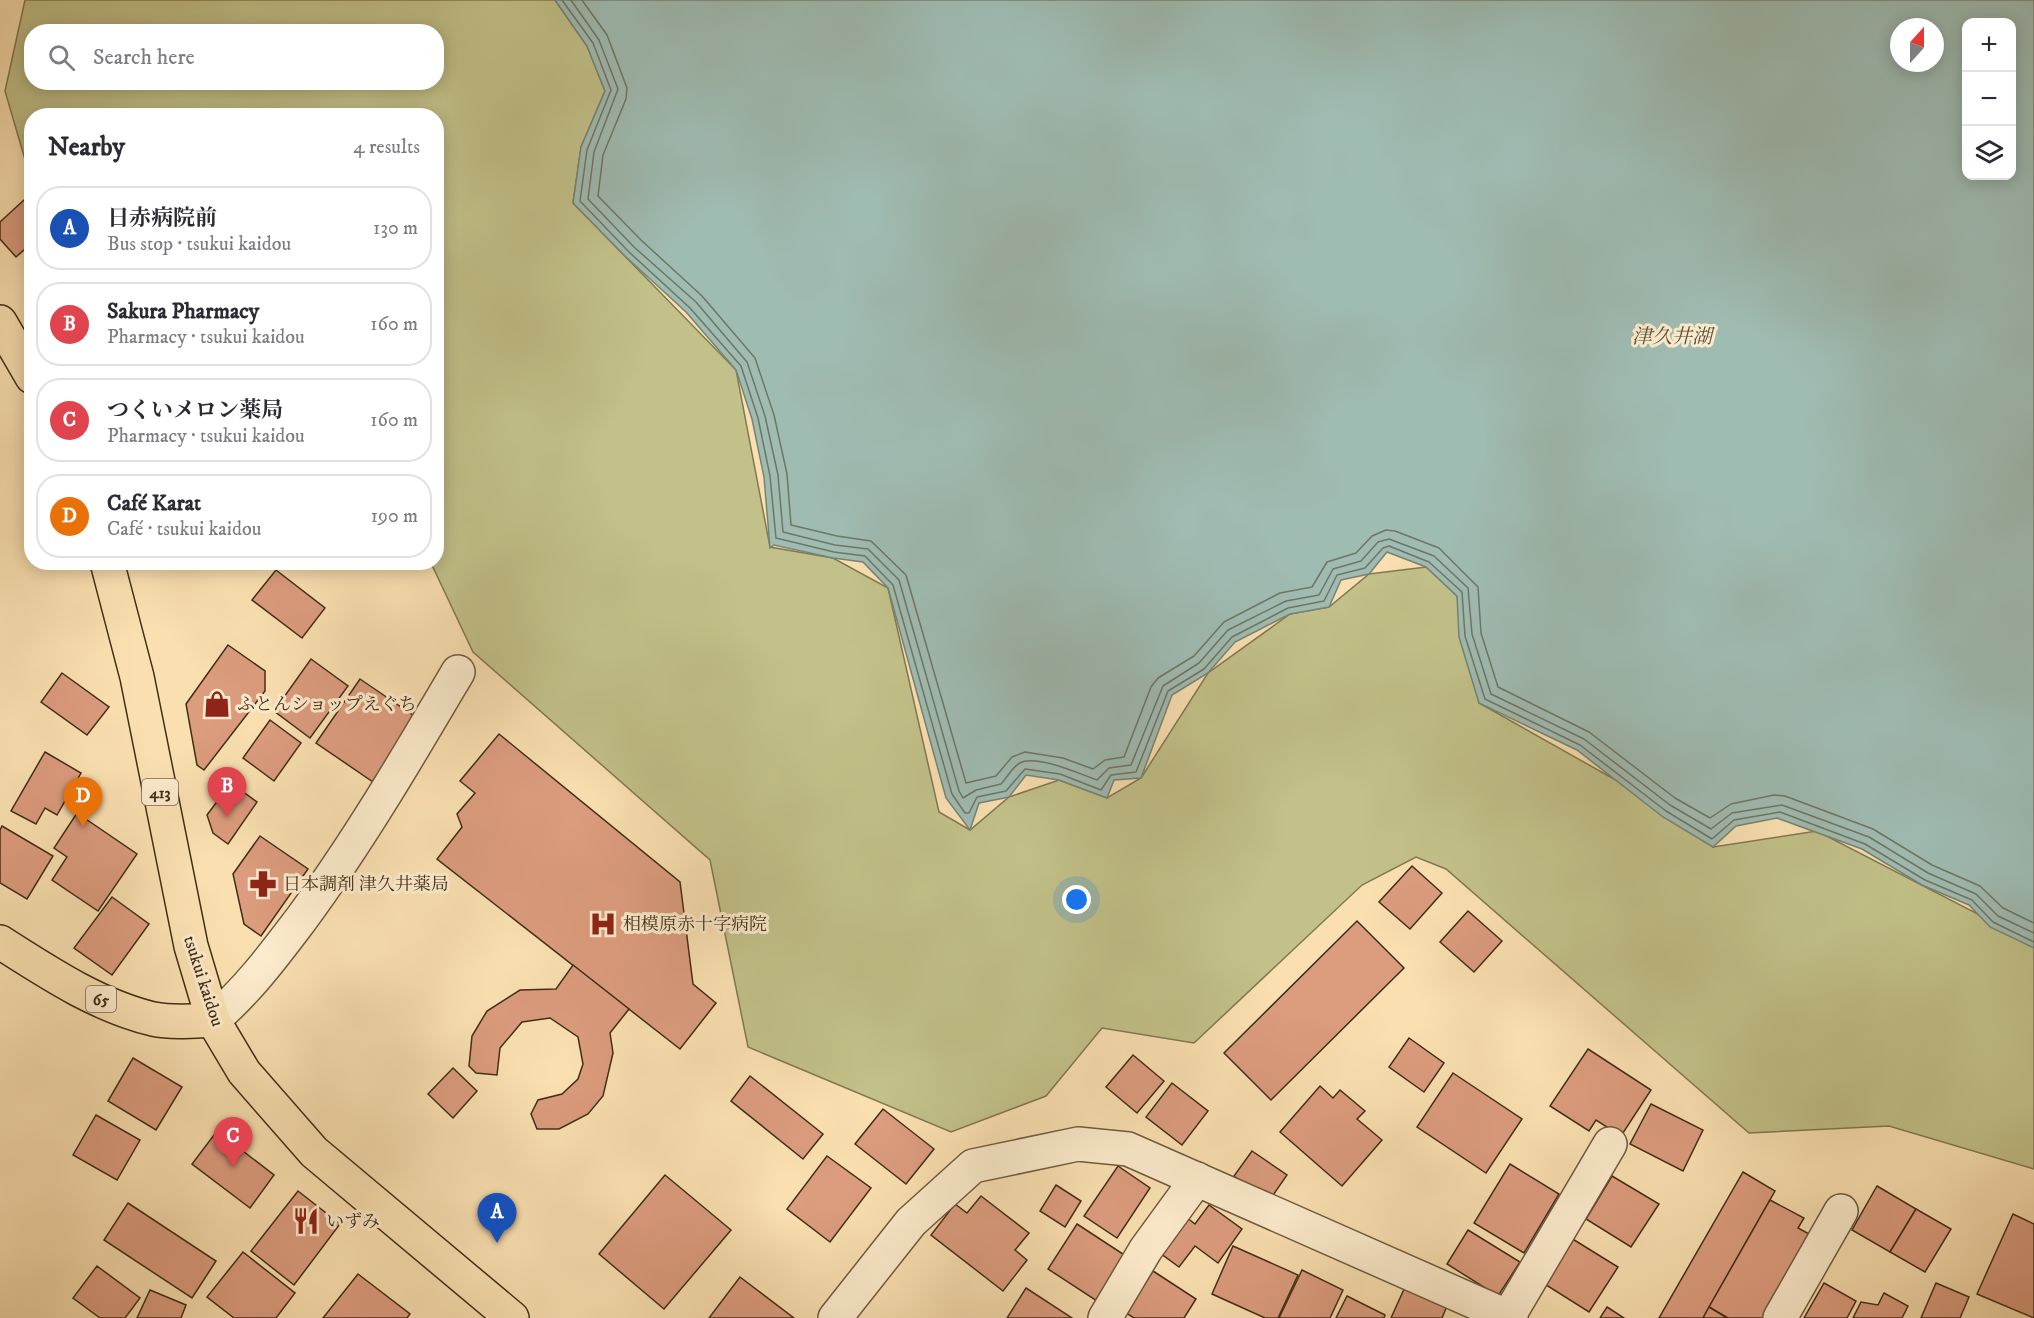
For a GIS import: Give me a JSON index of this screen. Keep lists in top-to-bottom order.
{
  "streets": {
    "main road": ["413", "tsukui kaidou", "65"]
  },
  "crossings": [
    ["tsukui kaidou", "65"]
  ],
  "water": ["津久井湖"],
  "places": {
    "shop": ["ふとんショップえぐち"],
    "pharmacy": ["日本調剤 津久井薬局"],
    "hospital": ["相模原赤十字病院"],
    "restaurant": ["いずみ"]
  },
  "north": "top",
  "page": {
    "map_buttons": ["+", "−"],
    "search": "Search here",
    "heading": ["Nearby", "4 results"],
    "list": [
      {
        "mark": "A",
        "name": "日赤病院前",
        "note": "Bus stop · tsukui kaidou",
        "value": "130 m"
      },
      {
        "mark": "B",
        "name": "Sakura Pharmacy",
        "note": "Pharmacy · tsukui kaidou",
        "value": "160 m"
      },
      {
        "mark": "C",
        "name": "つくいメロン薬局",
        "note": "Pharmacy · tsukui kaidou",
        "value": "160 m"
      },
      {
        "mark": "D",
        "name": "Café Karat",
        "note": "Café · tsukui kaidou",
        "value": "190 m"
      }
    ],
    "pins": [
      "B",
      "D",
      "C",
      "A"
    ]
  }
}
